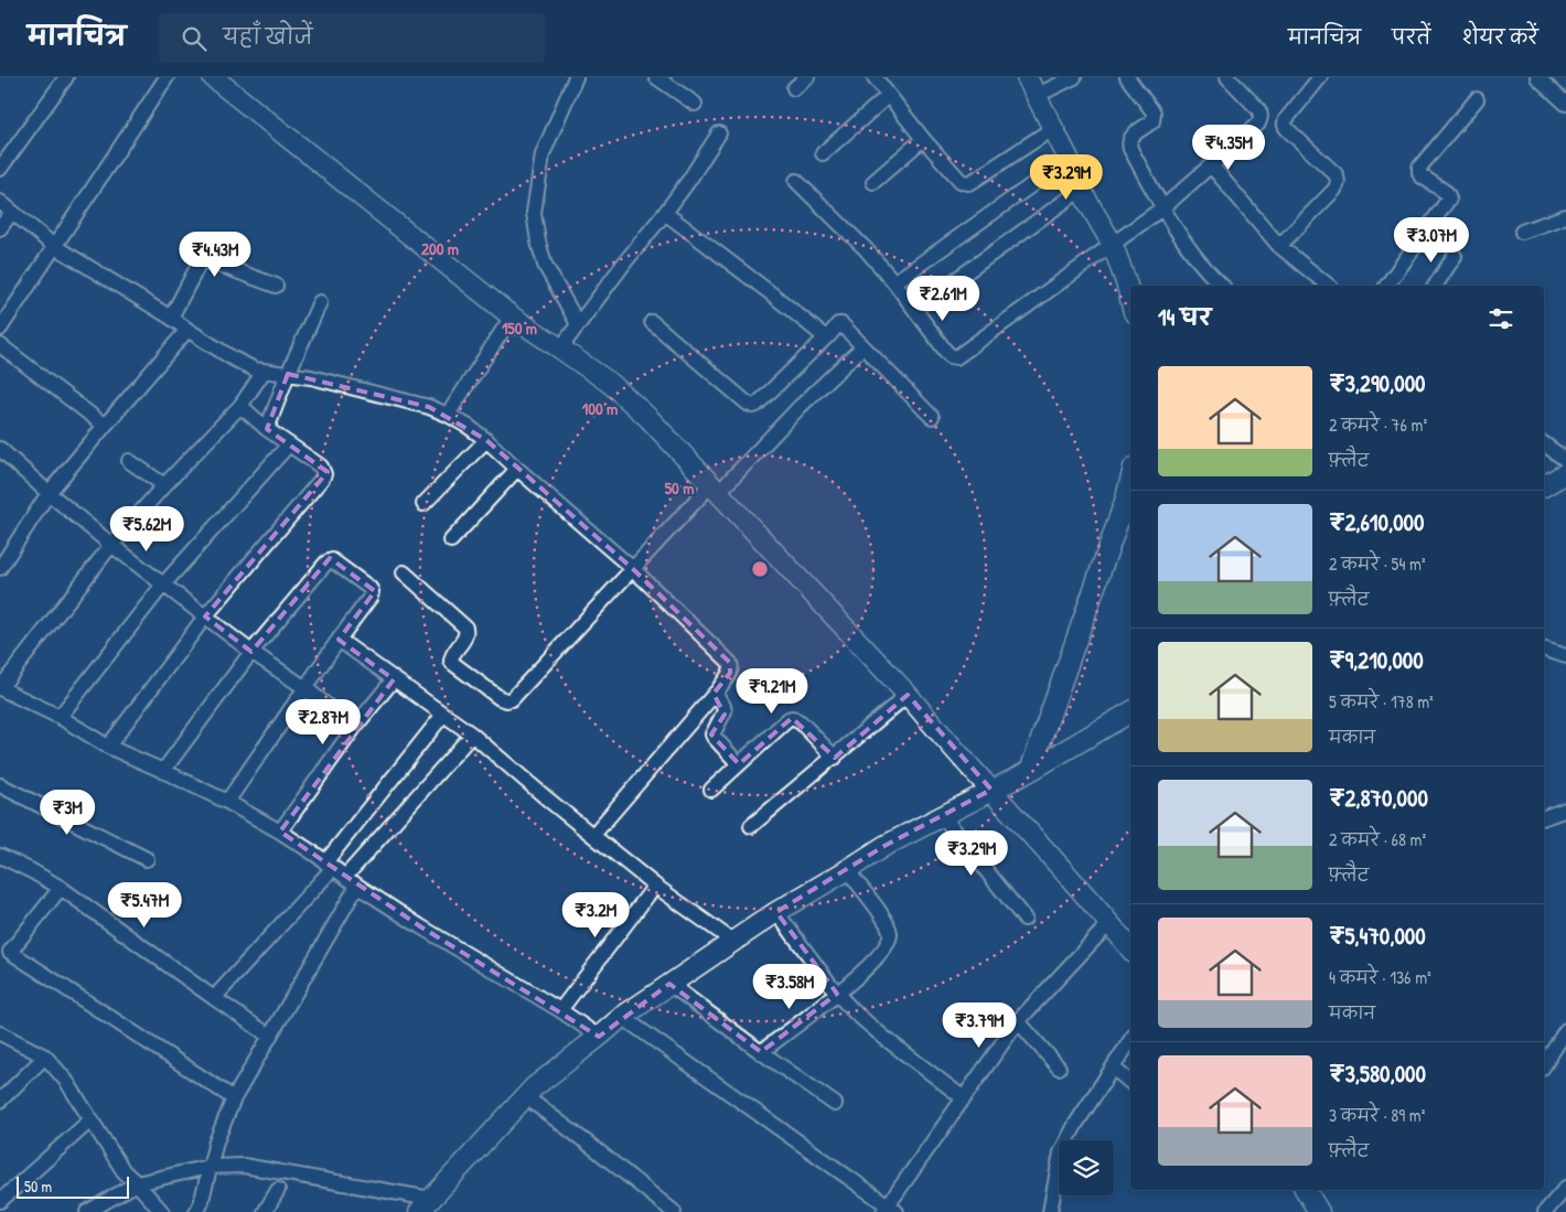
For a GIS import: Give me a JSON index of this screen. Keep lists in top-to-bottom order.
{
  "scale_bar": "50 m",
  "page": {
    "header": "मानचित्र",
    "search": "यहाँ खोजें",
    "nav": ["मानचित्र", "परतें", "शेयर करें"],
    "price": [
      "₹4.35M",
      "₹3.29M",
      "₹3.07M",
      "₹4.43M",
      "₹2.61M",
      "₹5.62M",
      "₹9.21M",
      "₹2.87M",
      "₹3M",
      "₹3.29M",
      "₹5.47M",
      "₹3.2M",
      "₹3.58M",
      "₹3.79M"
    ],
    "heading": "14 घर",
    "list": [
      {
        "name": "₹3,290,000",
        "note": "2 कमरे · 76 m² · फ़्लैट"
      },
      {
        "name": "₹2,610,000",
        "note": "2 कमरे · 54 m² · फ़्लैट"
      },
      {
        "name": "₹9,210,000",
        "note": "5 कमरे · 178 m² · मकान"
      },
      {
        "name": "₹2,870,000",
        "note": "2 कमरे · 68 m² · फ़्लैट"
      },
      {
        "name": "₹5,470,000",
        "note": "4 कमरे · 136 m² · मकान"
      },
      {
        "name": "₹3,580,000",
        "note": "3 कमरे · 89 m² · फ़्लैट"
      }
    ],
    "scale": "50 m"
  },
  "rings": [
    "200 m",
    "150 m",
    "100 m",
    "50 m"
  ]
}
